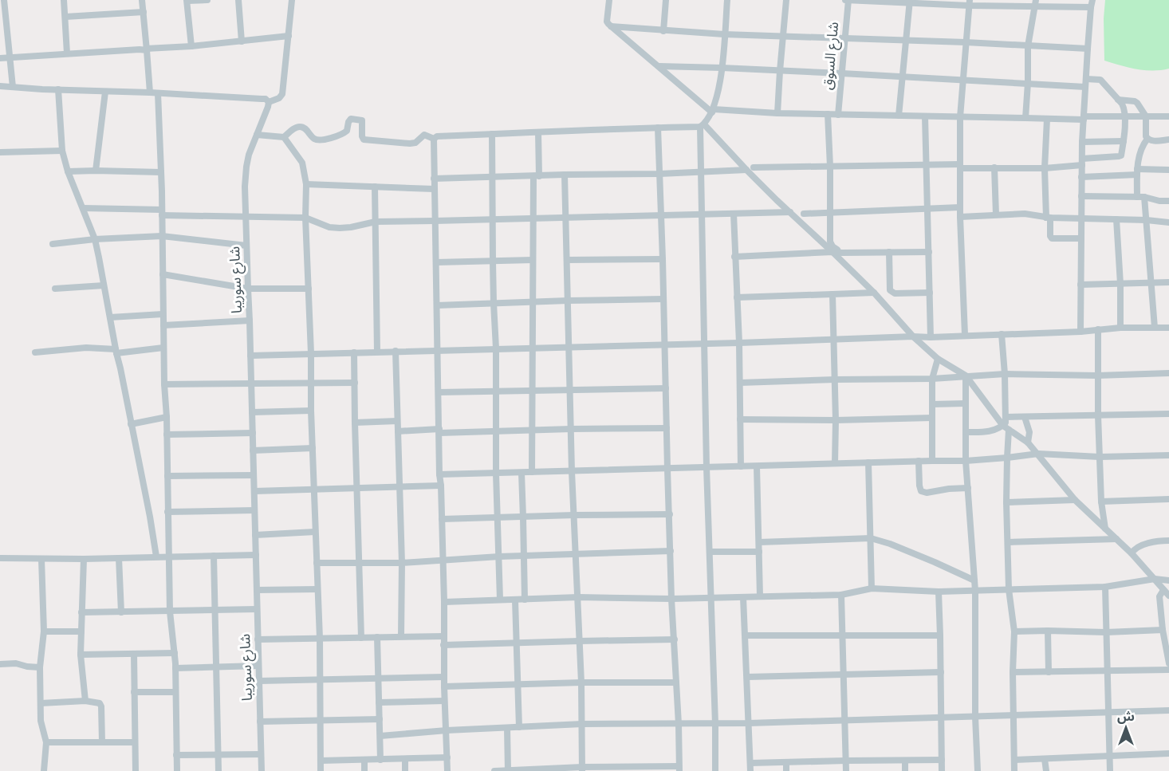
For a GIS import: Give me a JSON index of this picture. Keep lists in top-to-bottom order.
{
  "streets": {
    "street": ["شارع السوق", "شارع سوريبا"]
  },
  "north": "top"
}
